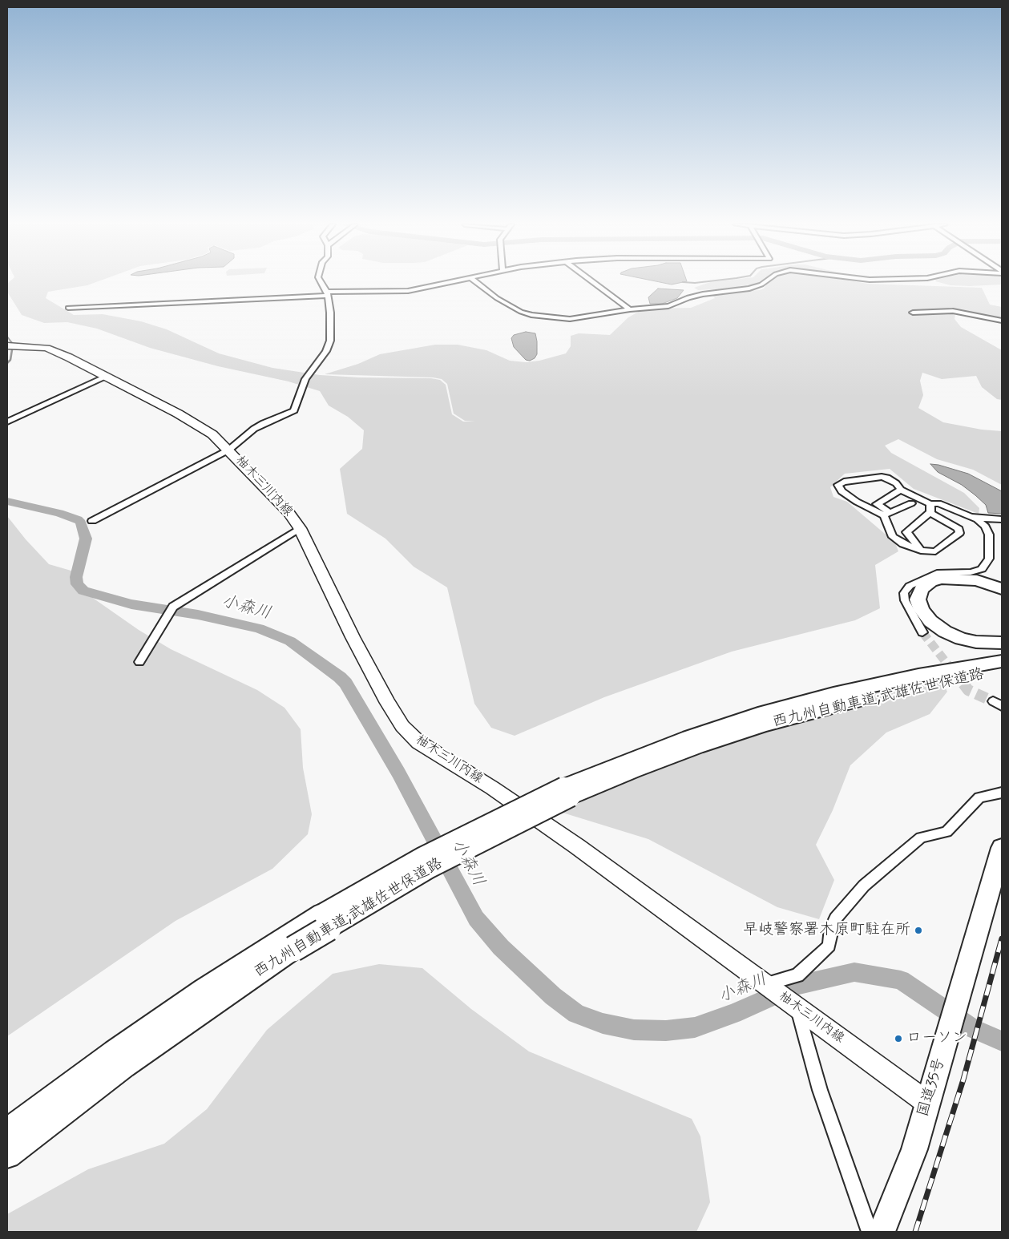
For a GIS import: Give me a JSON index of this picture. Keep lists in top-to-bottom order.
{
  "streets": {
    "highway": ["西九州自動車道;武雄佐世保道路", "国道35号"],
    "main road": ["柚木三川内線"]
  },
  "crossings": [
    ["柚木三川内線", "国道35号"]
  ],
  "water": ["小森川"],
  "places": ["早岐警察署木原町駐在所", "ローソン"]
}
